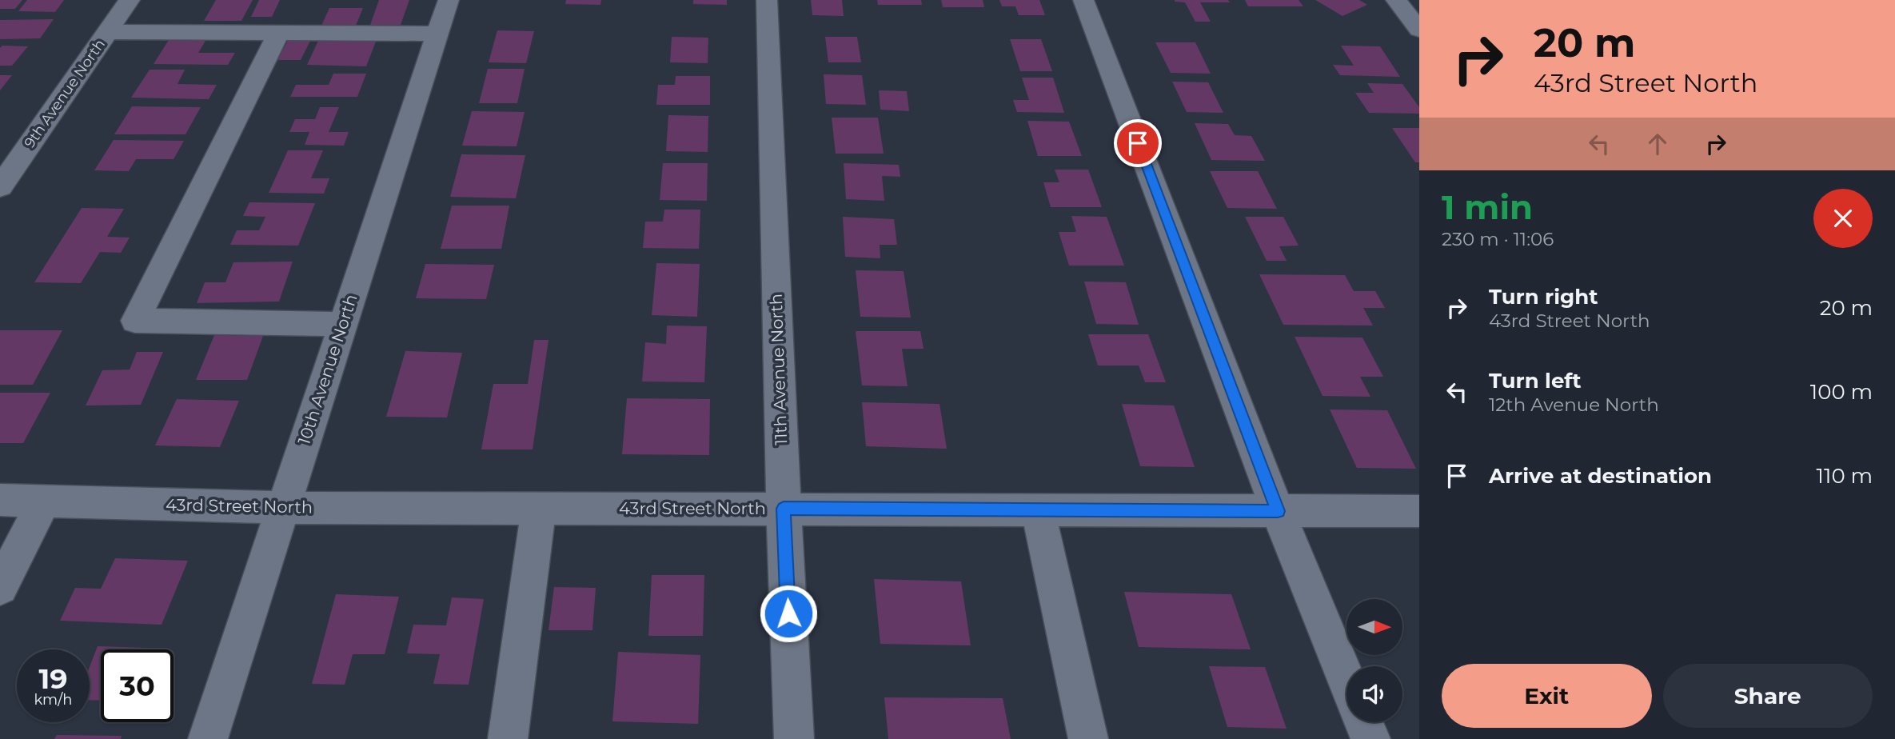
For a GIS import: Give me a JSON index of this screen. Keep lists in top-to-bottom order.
{
  "streets": {
    "street": [
      "9th Avenue North",
      "10th Avenue North",
      "11th Avenue North",
      "43rd Street North"
    ]
  },
  "crossings": [
    ["10th Avenue North", "43rd Street North"],
    ["11th Avenue North", "43rd Street North"]
  ],
  "north": "right",
  "page": {
    "turn": ["20 m", "43rd Street North"],
    "heading": ["1 min", "230 m · 11:06"],
    "list": [
      {
        "name": "Turn right",
        "note": "43rd Street North",
        "value": "20 m"
      },
      {
        "name": "Turn left",
        "note": "12th Avenue North",
        "value": "100 m"
      },
      {
        "name": "Arrive at destination",
        "value": "110 m"
      }
    ],
    "speed": "19 km/h",
    "limit": "30",
    "buttons": ["Exit", "Share"]
  }
}
